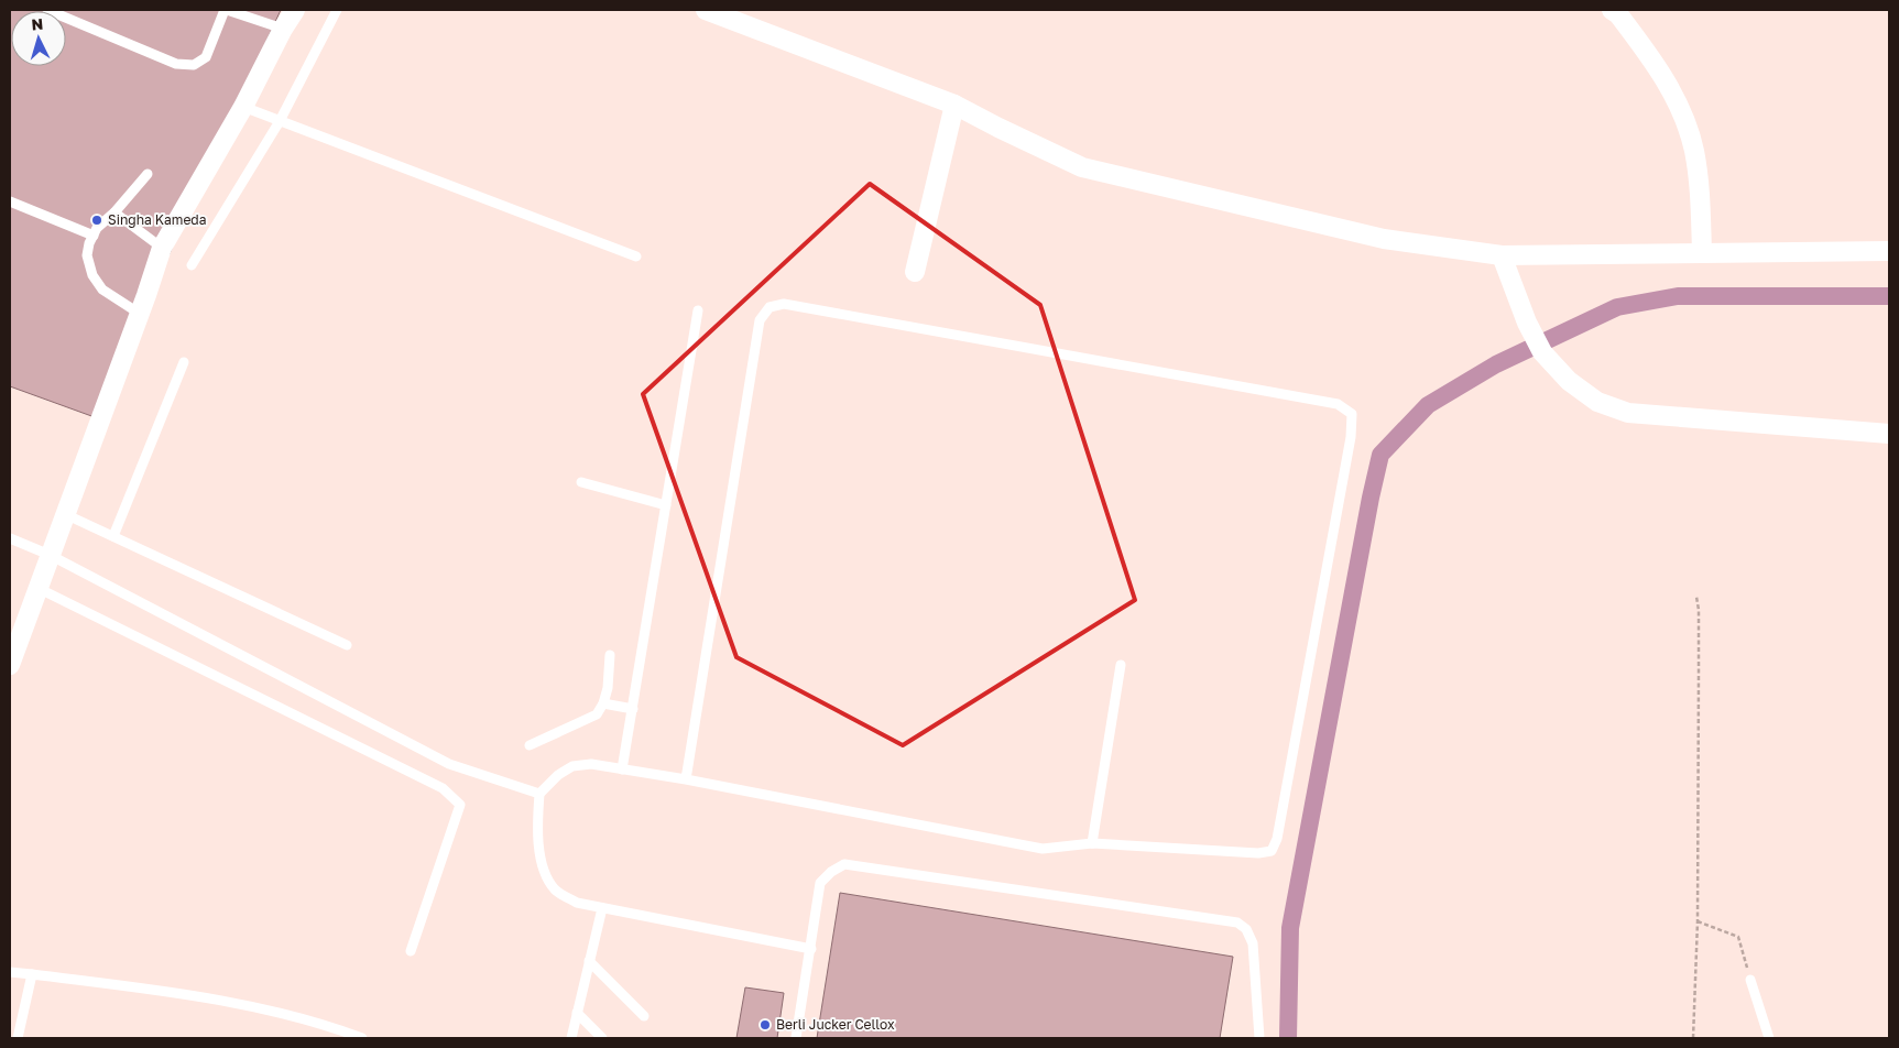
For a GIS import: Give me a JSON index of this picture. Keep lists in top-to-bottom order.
{
  "places": ["Singha Kameda", "Berli Jucker Cellox"],
  "north": "top"
}
